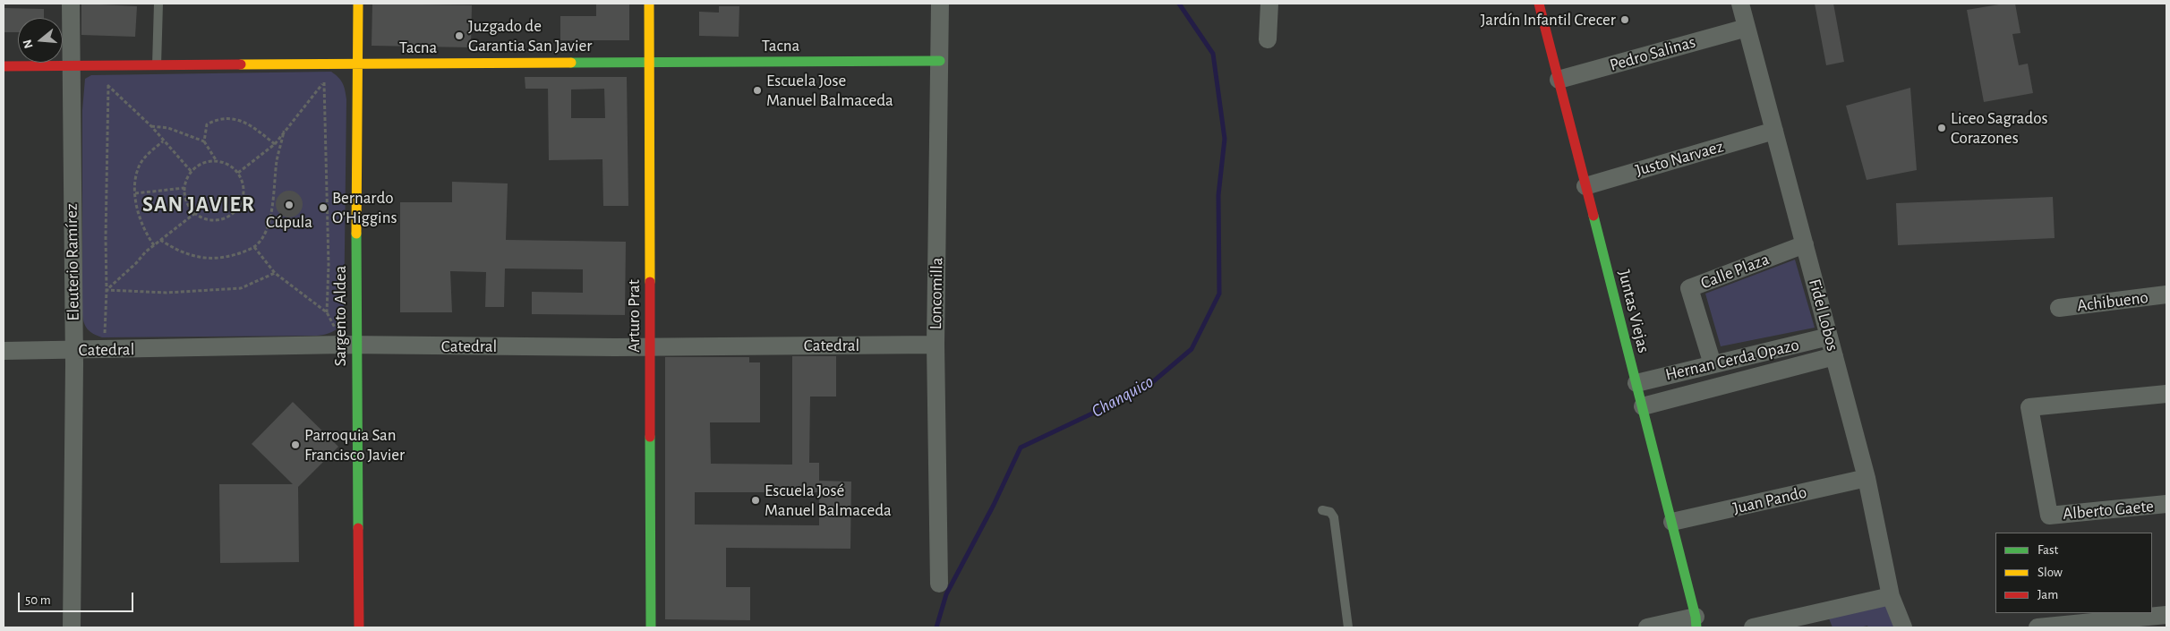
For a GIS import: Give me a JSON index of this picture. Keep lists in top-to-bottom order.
{
  "streets": {
    "street": [
      "Tacna",
      "Pedro Salinas",
      "Justo Narvaez",
      "Eleuterio Ramírez",
      "Calle Plaza",
      "Loncomilla",
      "Achibueno",
      "Juntas Viejas",
      "Fidel Lobos",
      "Sargento Aldea",
      "Arturo Prat",
      "Catedral",
      "Hernan Cerda Opazo",
      "Juan Pando",
      "Alberto Gaete"
    ]
  },
  "crossings": [
    ["Tacna", "Eleuterio Ramírez"],
    ["Tacna", "Loncomilla"],
    ["Tacna", "Sargento Aldea"],
    ["Tacna", "Arturo Prat"],
    ["Pedro Salinas", "Juntas Viejas"],
    ["Pedro Salinas", "Fidel Lobos"],
    ["Justo Narvaez", "Juntas Viejas"],
    ["Justo Narvaez", "Fidel Lobos"],
    ["Eleuterio Ramírez", "Catedral"],
    ["Calle Plaza", "Fidel Lobos"],
    ["Calle Plaza", "Hernan Cerda Opazo"],
    ["Loncomilla", "Catedral"],
    ["Juntas Viejas", "Hernan Cerda Opazo"],
    ["Juntas Viejas", "Juan Pando"],
    ["Fidel Lobos", "Hernan Cerda Opazo"],
    ["Fidel Lobos", "Juan Pando"],
    ["Sargento Aldea", "Catedral"],
    ["Arturo Prat", "Catedral"]
  ],
  "districts": ["SAN JAVIER"],
  "water": ["Chanquico"],
  "places": [
    "Jardín Infantil Crecer",
    "Juzgado de Garantia San Javier",
    "Escuela Jose Manuel Balmaceda",
    "Liceo Sagrados Corazones",
    "Cúpula",
    "Bernardo O'Higgins",
    "Parroquia San Francisco Javier",
    "Escuela José Manuel Balmaceda"
  ],
  "legend": ["Fast", "Slow", "Jam"],
  "scale_bar": "50 m",
  "north": "left"
}
